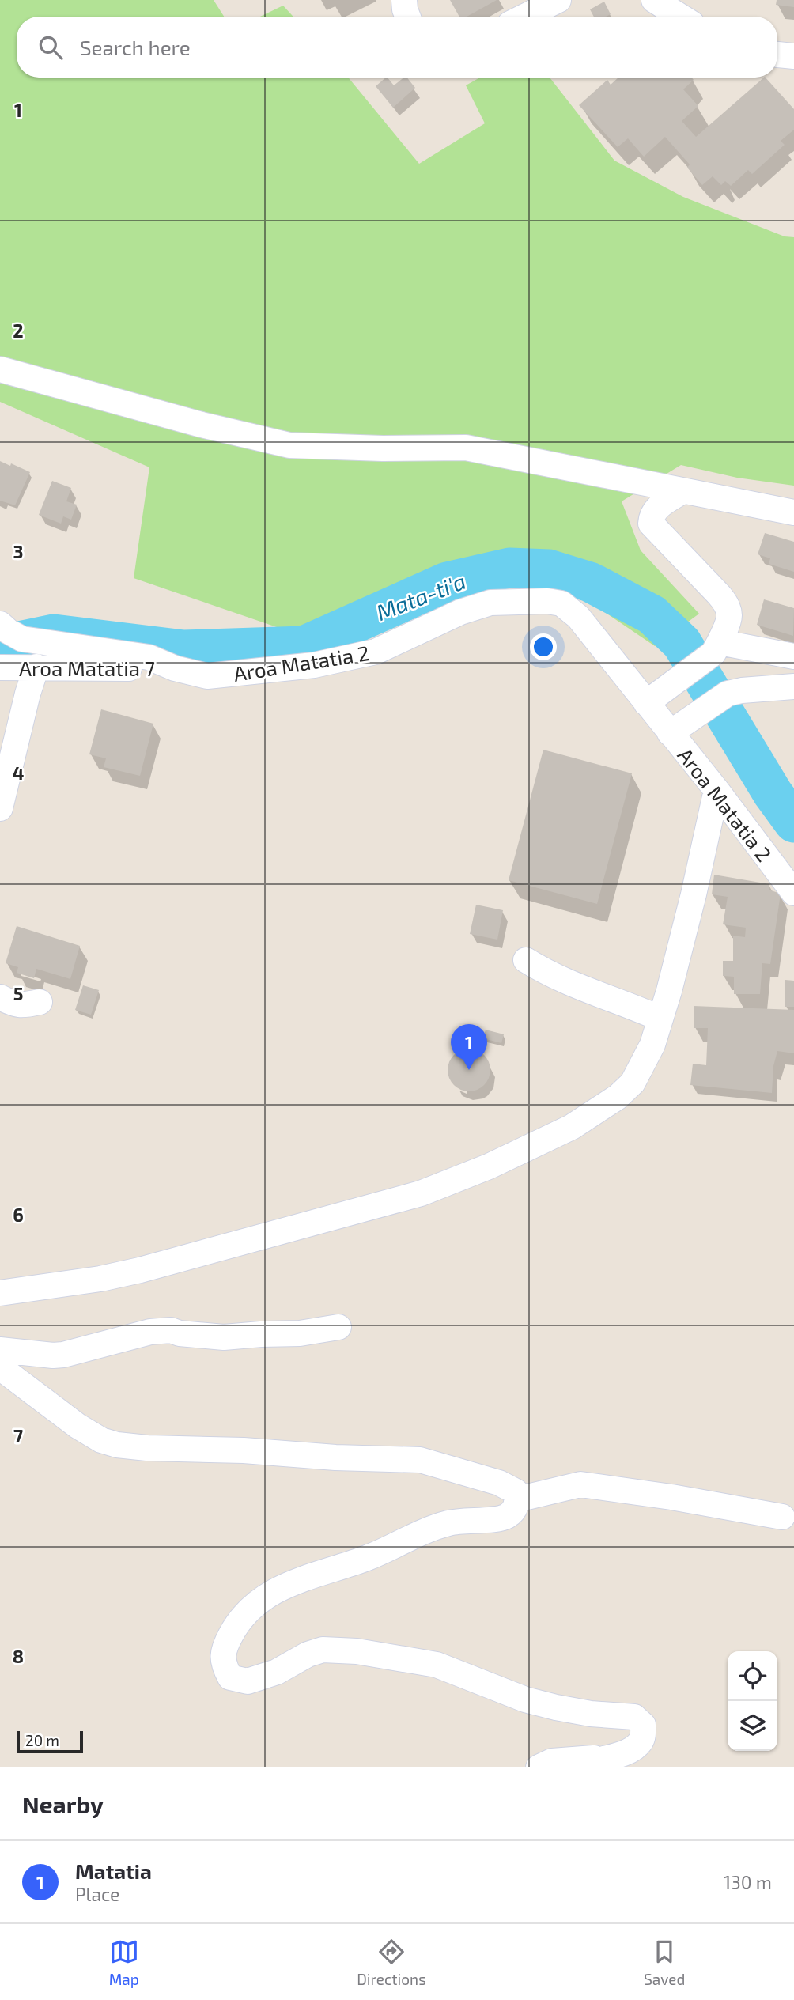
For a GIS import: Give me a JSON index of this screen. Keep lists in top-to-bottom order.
{
  "streets": {
    "street": ["Aroa Matatia 2", "Aroa Matatia 7"]
  },
  "crossings": [
    ["Aroa Matatia 2", "Aroa Matatia 7"]
  ],
  "water": ["Mata-ti'a"],
  "scale_bar": "20 m",
  "page": {
    "search": "Search here",
    "pins": "1",
    "scale": "20 m",
    "heading": "Nearby",
    "list": [
      {
        "mark": "1",
        "name": "Matatia",
        "note": "Place",
        "value": "130 m"
      }
    ],
    "nav": ["Map", "Directions", "Saved"]
  },
  "grid": {
    "rows": [
      "1",
      "2",
      "3",
      "4",
      "5",
      "6",
      "7",
      "8"
    ]
  }
}
